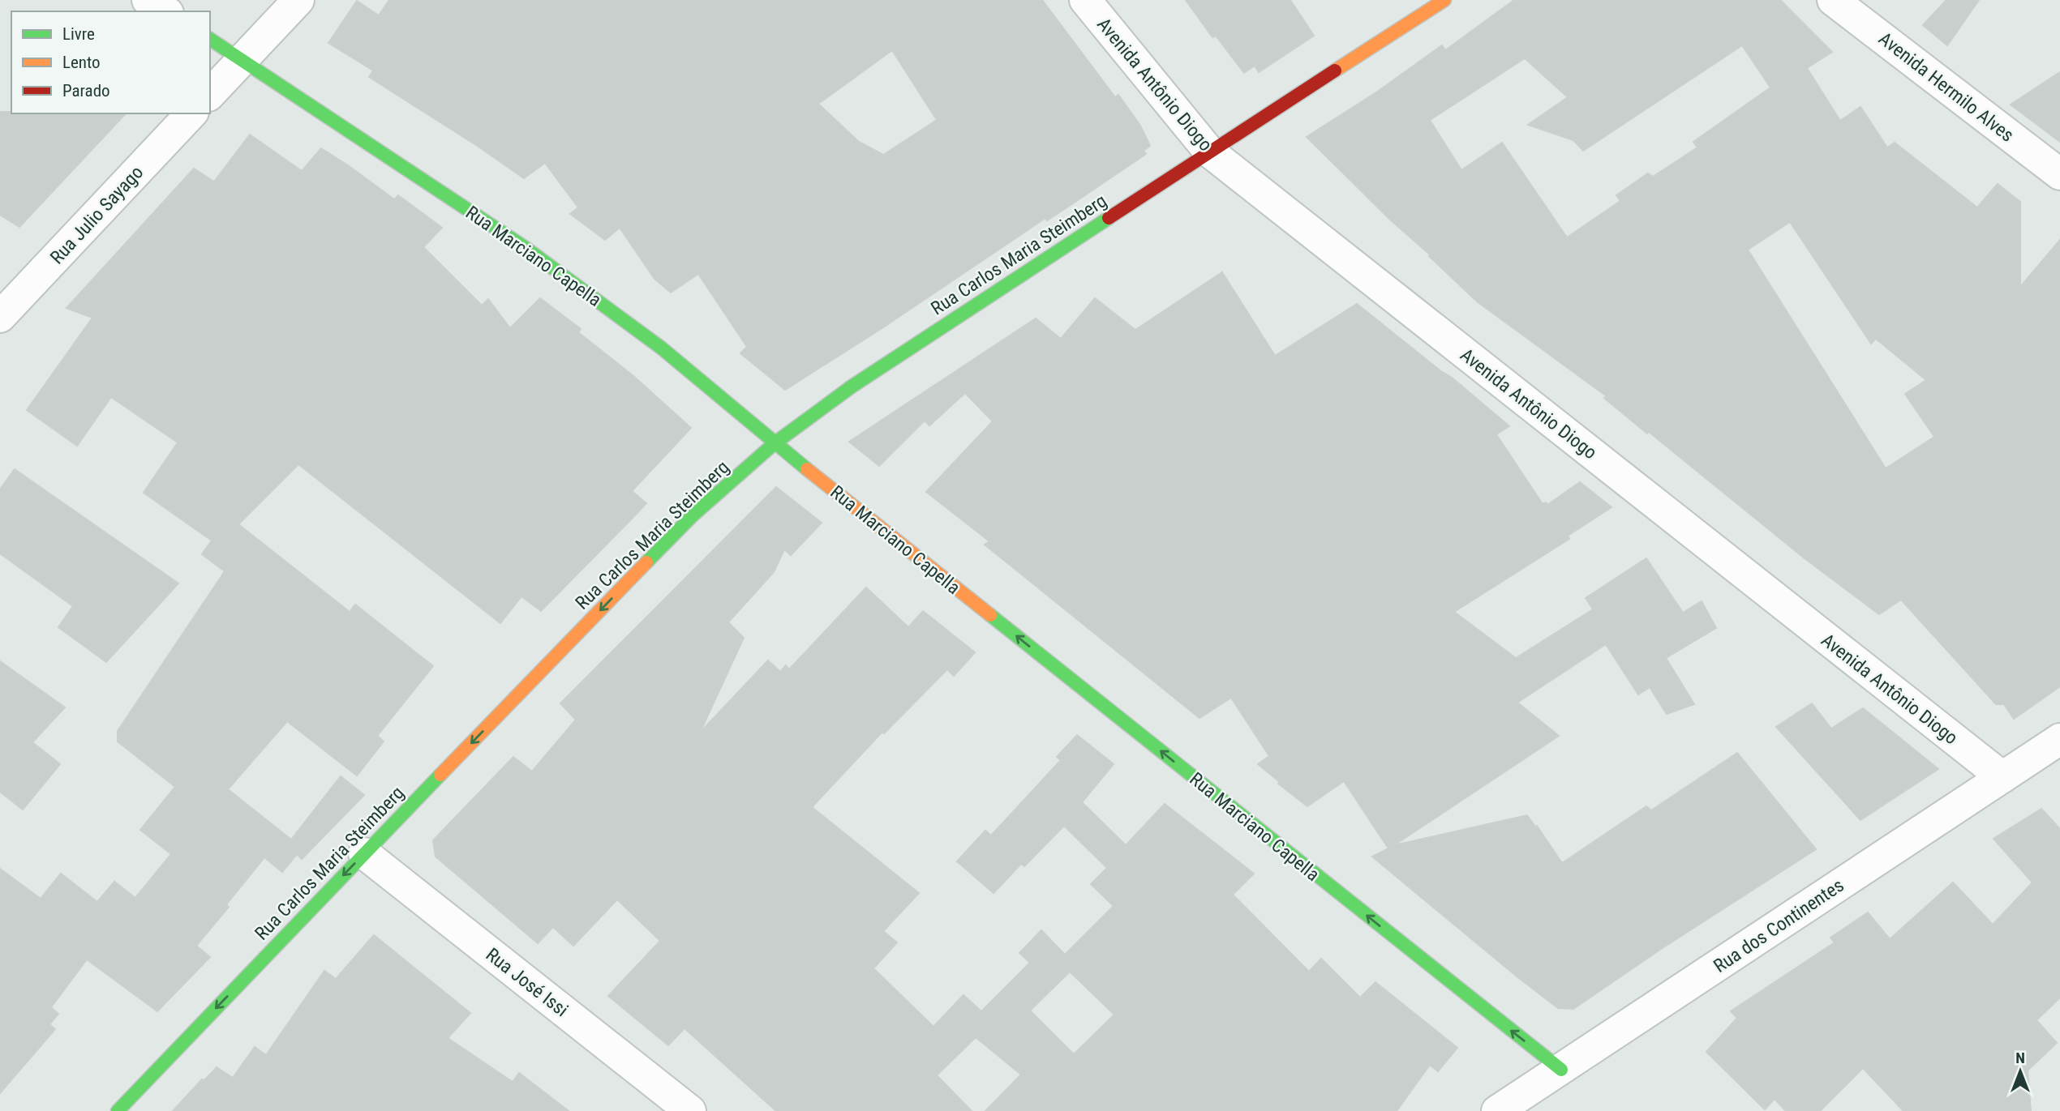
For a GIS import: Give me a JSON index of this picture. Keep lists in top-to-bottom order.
{
  "streets": {
    "street": [
      "Avenida Antônio Diogo",
      "Avenida Hermilo Alves",
      "Rua Julio Sayago",
      "Rua Carlos Maria Steimberg",
      "Rua Marciano Capella",
      "Rua dos Continentes",
      "Rua José Issi"
    ]
  },
  "crossings": [
    ["Avenida Antônio Diogo", "Rua Carlos Maria Steimberg"],
    ["Avenida Antônio Diogo", "Rua dos Continentes"],
    ["Rua Carlos Maria Steimberg", "Rua Marciano Capella"],
    ["Rua Carlos Maria Steimberg", "Rua José Issi"],
    ["Rua Marciano Capella", "Rua dos Continentes"]
  ],
  "one_way": ["Rua Carlos Maria Steimberg", "Rua Marciano Capella"],
  "legend": ["Livre", "Lento", "Parado"],
  "north": "top"
}
